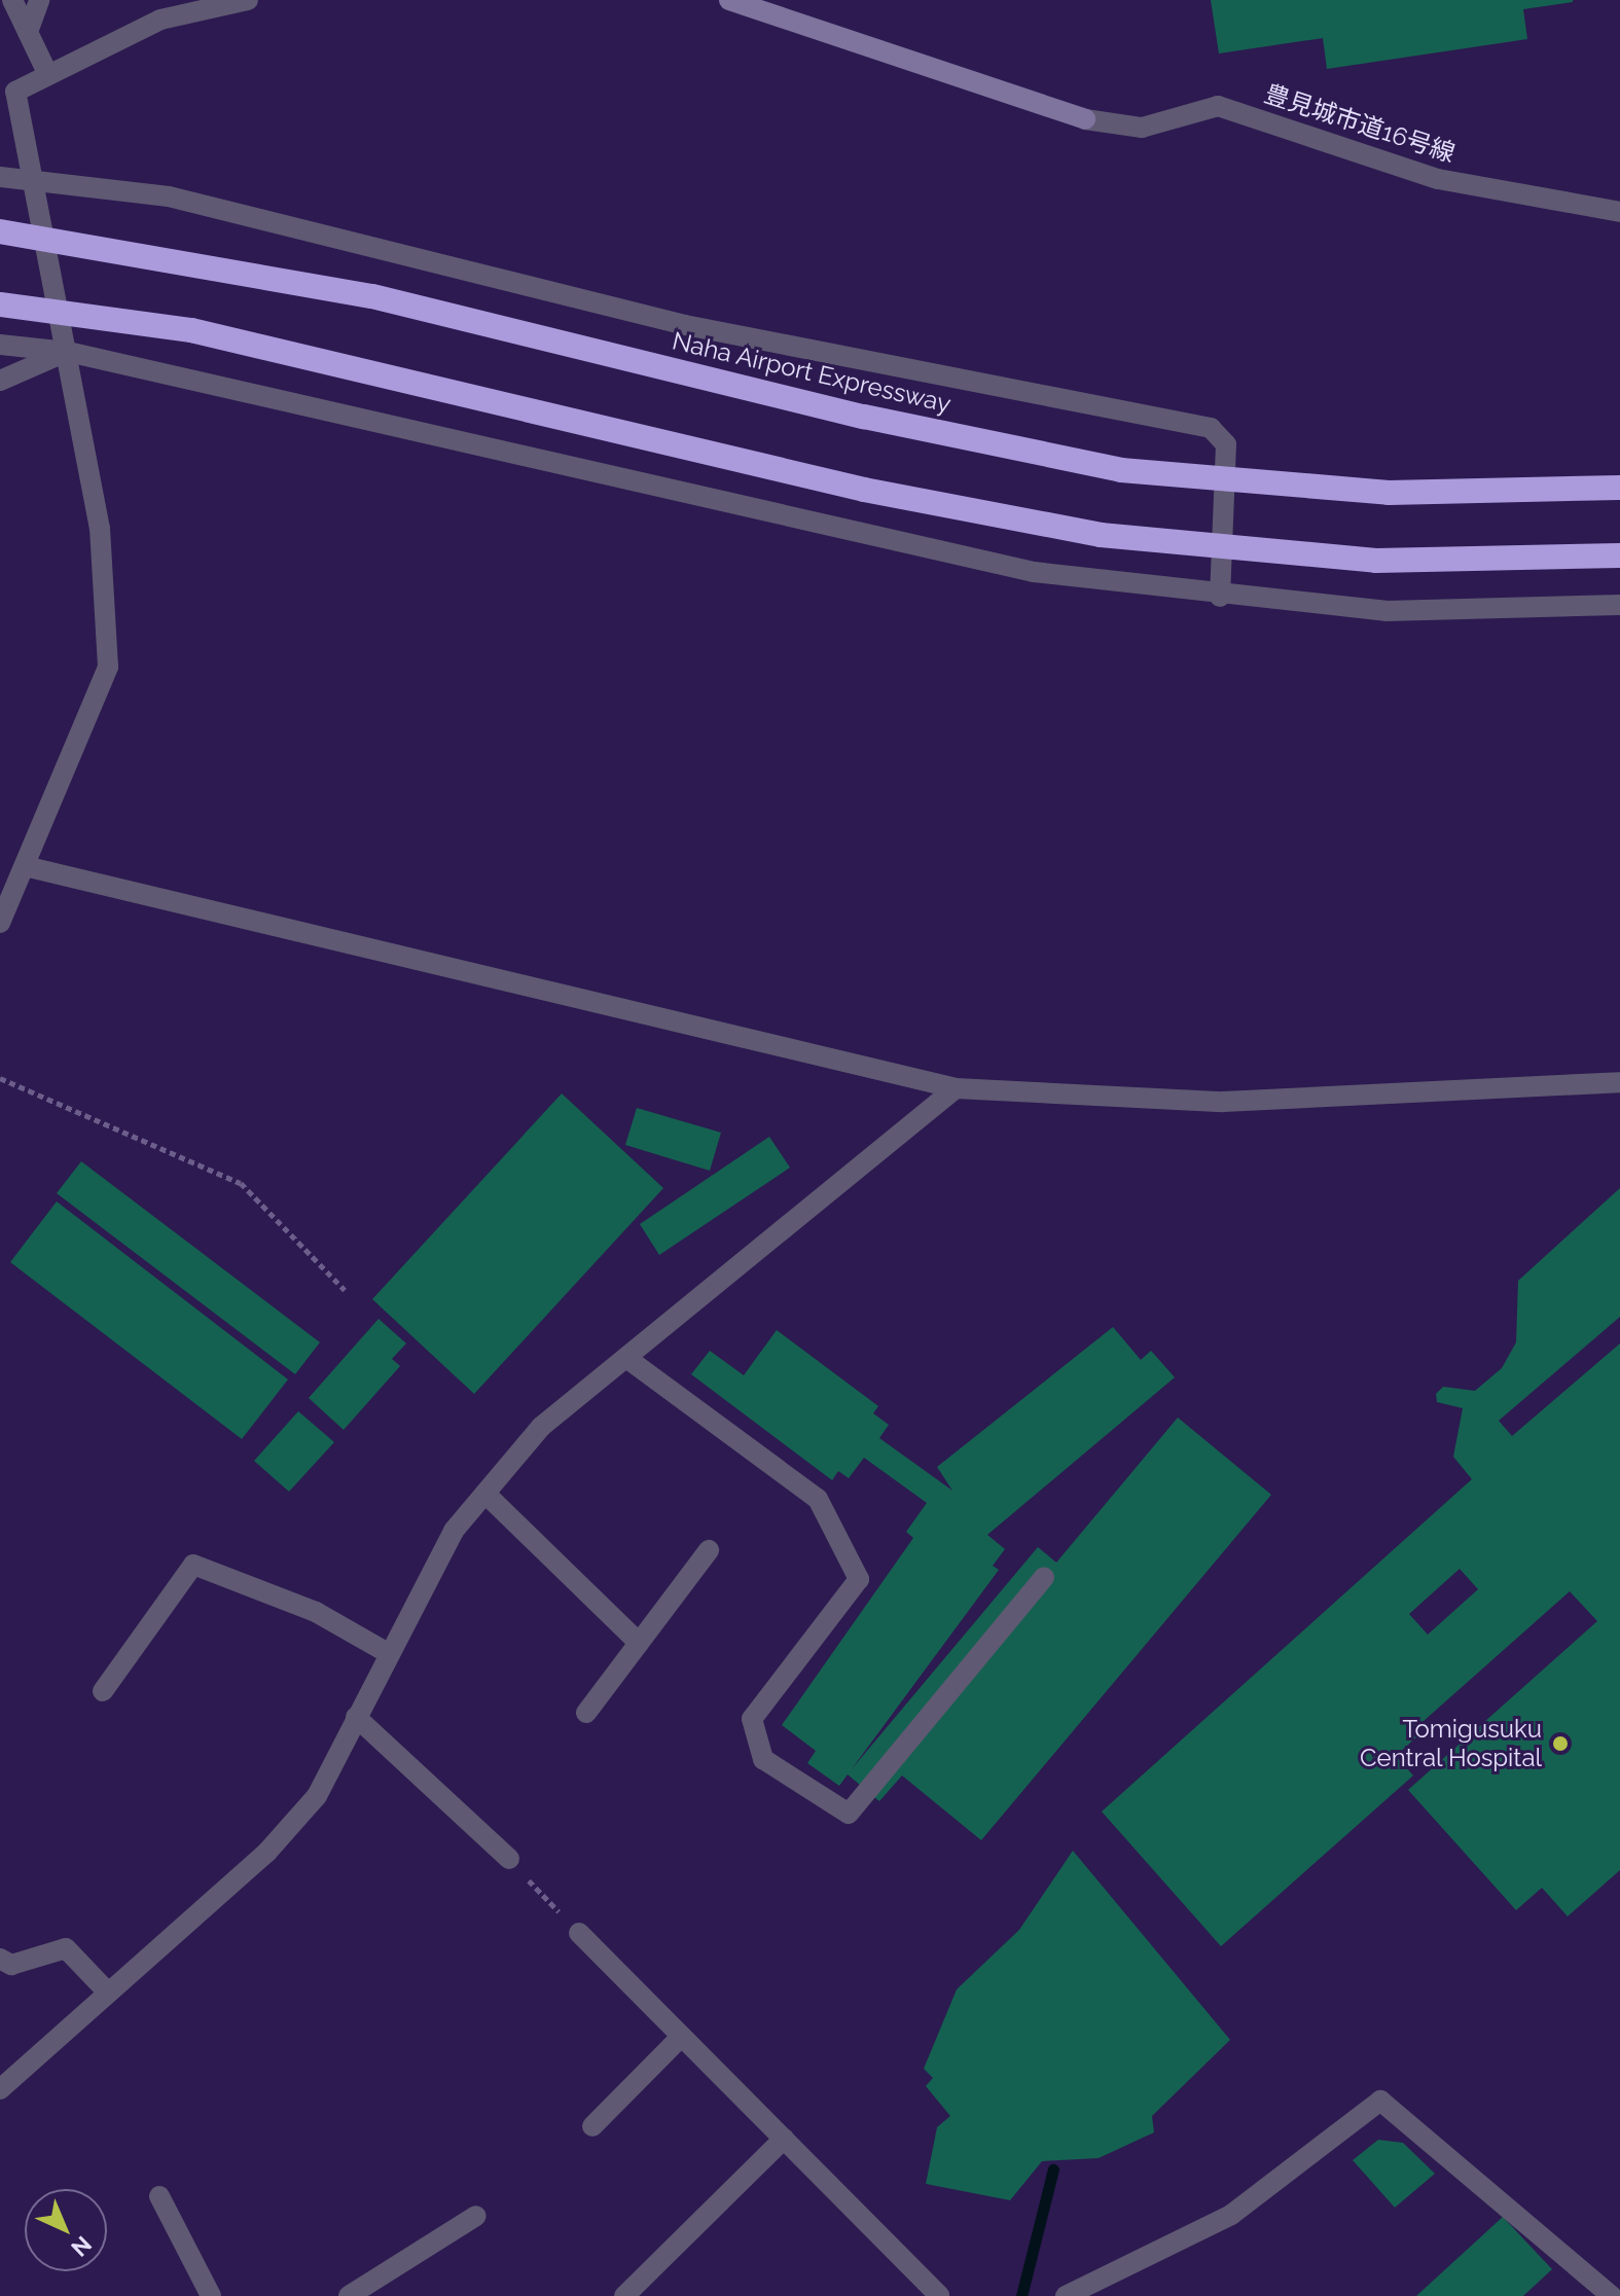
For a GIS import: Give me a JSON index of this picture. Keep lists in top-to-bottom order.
{
  "streets": {
    "highway": ["Naha Airport Expressway"],
    "street": ["豊見城市道16号線"]
  },
  "places": ["Tomigusuku Central Hospital"],
  "north": "bottom right"
}
